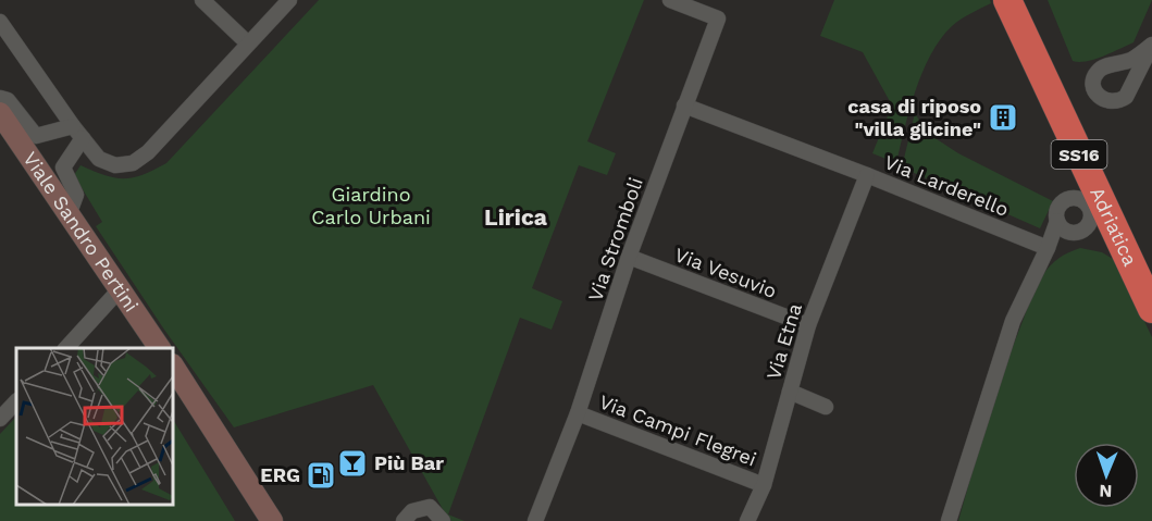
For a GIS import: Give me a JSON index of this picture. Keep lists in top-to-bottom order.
{
  "streets": {
    "highway": ["SS16", "Adriatica"],
    "main road": ["Viale Sandro Pertini"],
    "street": [
      "Via Larderello",
      "Via Stromboli",
      "Via Vesuvio",
      "Via Etna",
      "Via Campi Flegrei"
    ]
  },
  "crossings": [
    ["Via Larderello", "Via Stromboli"],
    ["Via Larderello", "Via Etna"],
    ["Via Stromboli", "Via Vesuvio"],
    ["Via Stromboli", "Via Campi Flegrei"],
    ["Via Vesuvio", "Via Etna"],
    ["Via Etna", "Via Campi Flegrei"]
  ],
  "districts": ["Lirica"],
  "parks": ["Giardino Carlo Urbani"],
  "places": {
    "building": ["casa di riposo \"villa glicine\""],
    "bar": ["Più Bar"],
    "fuel station": ["ERG"]
  },
  "north": "bottom"
}
